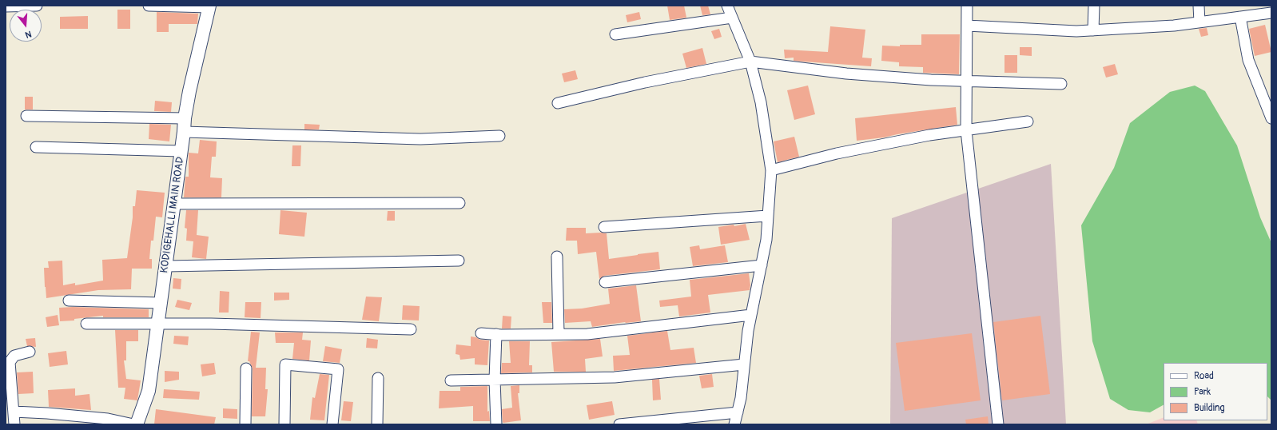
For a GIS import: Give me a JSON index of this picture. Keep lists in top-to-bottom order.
{
  "streets": {
    "street": ["KODIGEHALLI MAIN ROAD"]
  },
  "legend": ["Road", "Park", "Building"],
  "north": "bottom"
}
